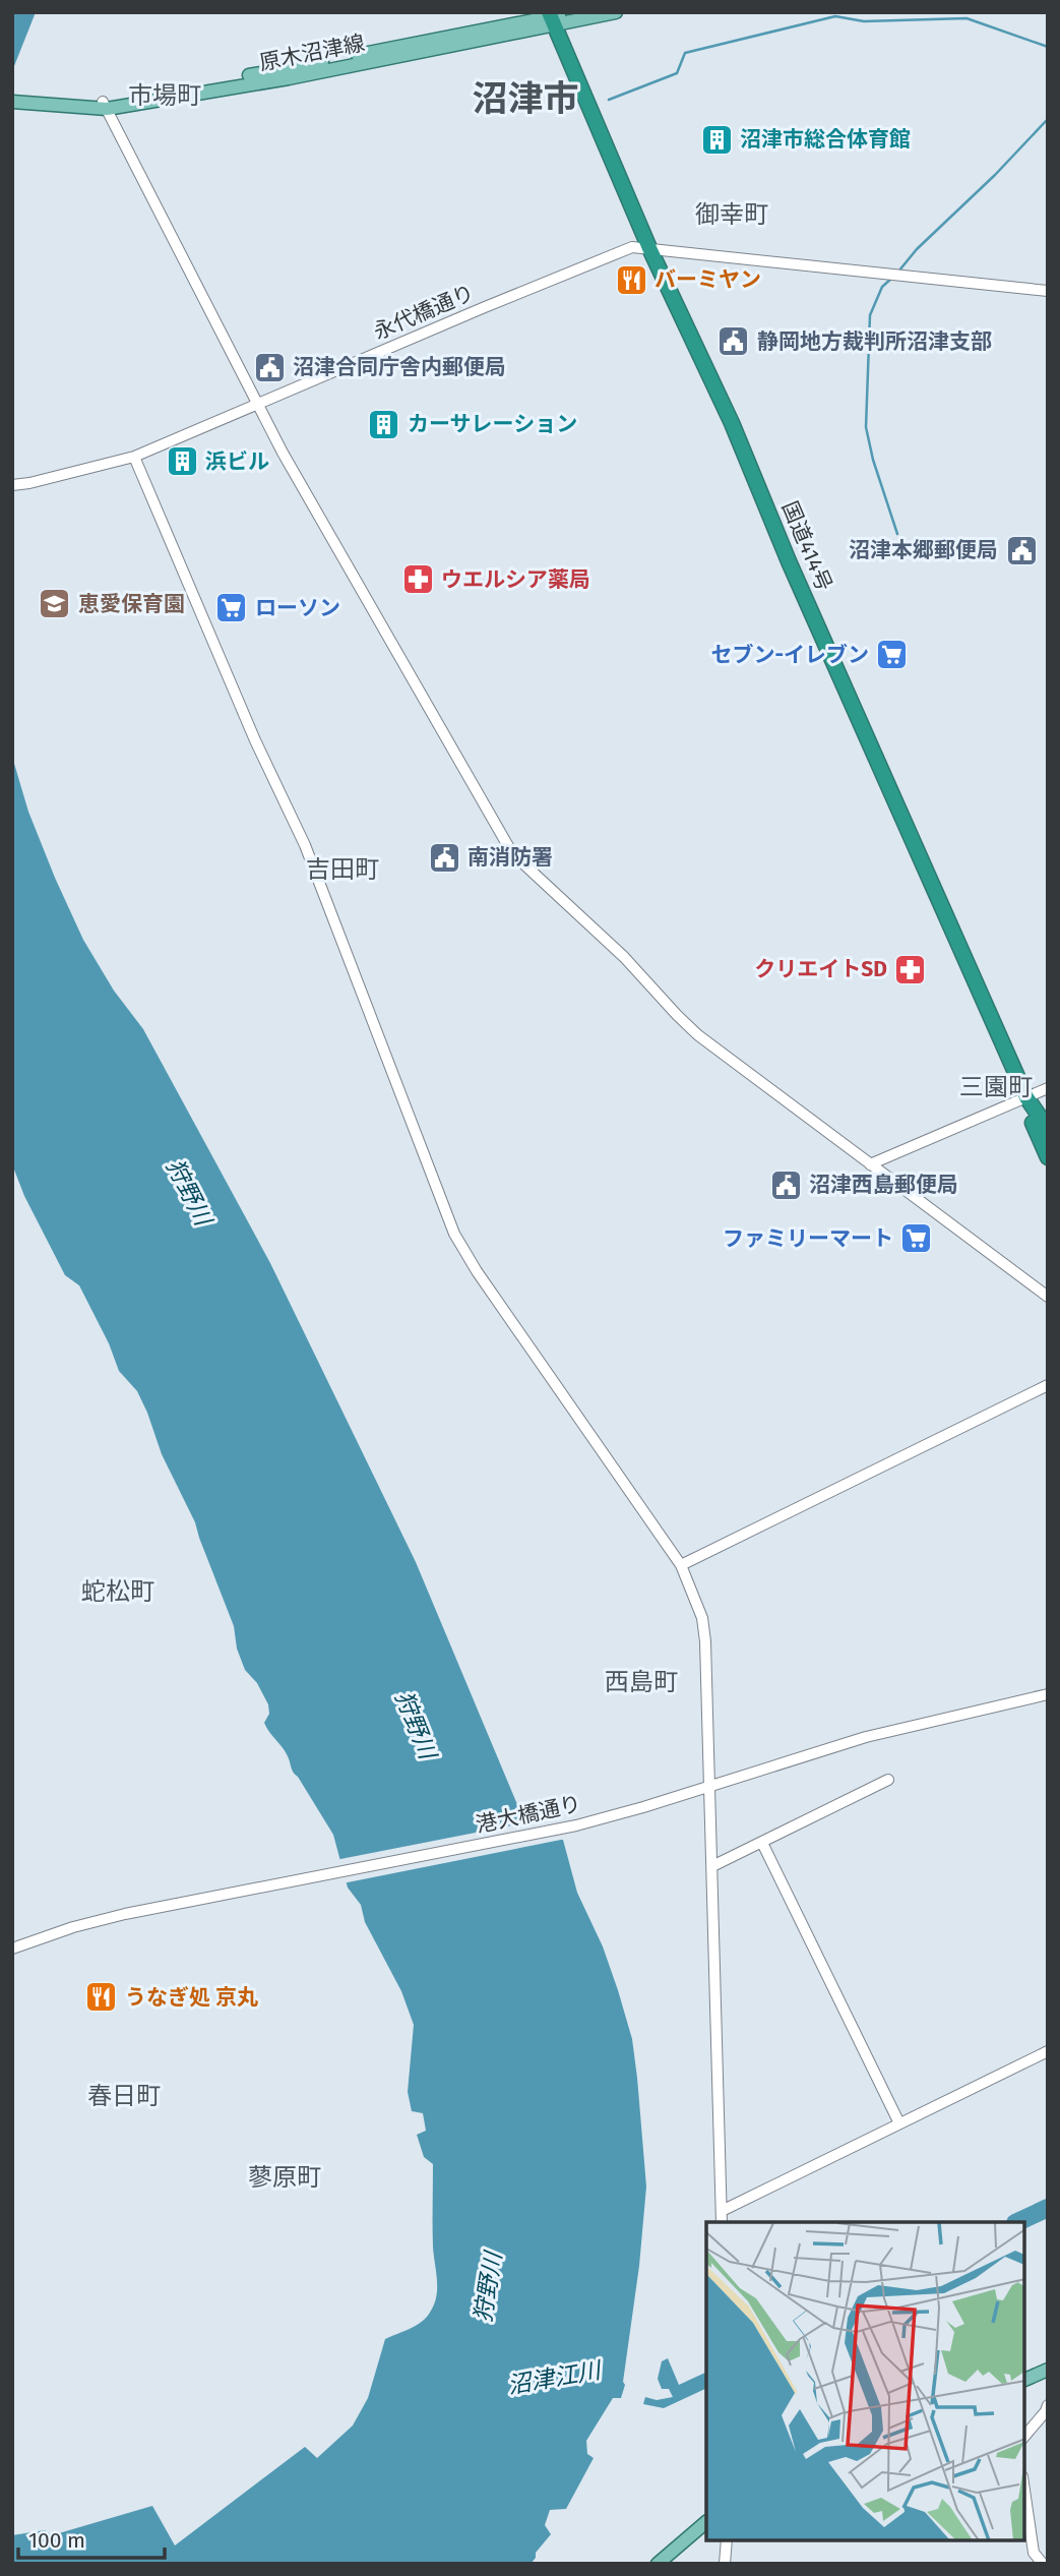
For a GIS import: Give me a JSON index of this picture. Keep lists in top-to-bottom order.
{
  "streets": {
    "highway": ["国道414号"],
    "main road": ["原木沼津線"],
    "street": ["永代橋通り", "港大橋通り"]
  },
  "crossings": [
    ["原木沼津線", "国道414号"],
    ["永代橋通り", "国道414号"]
  ],
  "districts": [
    "市場町",
    "沼津市",
    "御幸町",
    "吉田町",
    "三園町",
    "蛇松町",
    "西島町",
    "春日町",
    "蓼原町"
  ],
  "water": ["狩野川", "沼津江川"],
  "places": {
    "building": ["沼津市総合体育館", "カーサレーション", "浜ビル"],
    "restaurant": ["バーミヤン", "うなぎ処 京丸"],
    "public building": [
      "静岡地方裁判所沼津支部",
      "沼津合同庁舎内郵便局",
      "沼津本郷郵便局",
      "南消防署",
      "沼津西島郵便局"
    ],
    "pharmacy": ["ウエルシア薬局", "クリエイトSD"],
    "school or university": ["恵愛保育園"],
    "supermarket": ["ローソン", "セブン-イレブン", "ファミリーマート"]
  },
  "scale_bar": "100 m"
}
